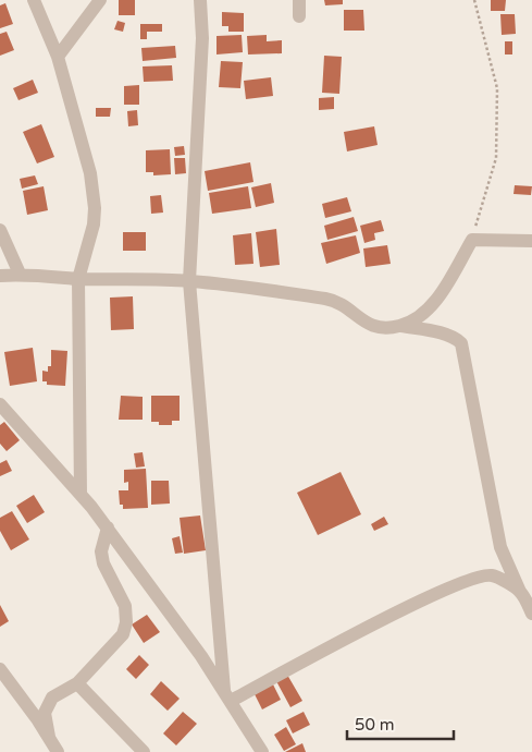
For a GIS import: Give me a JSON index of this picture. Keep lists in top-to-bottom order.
{
  "scale_bar": "50 m"
}
